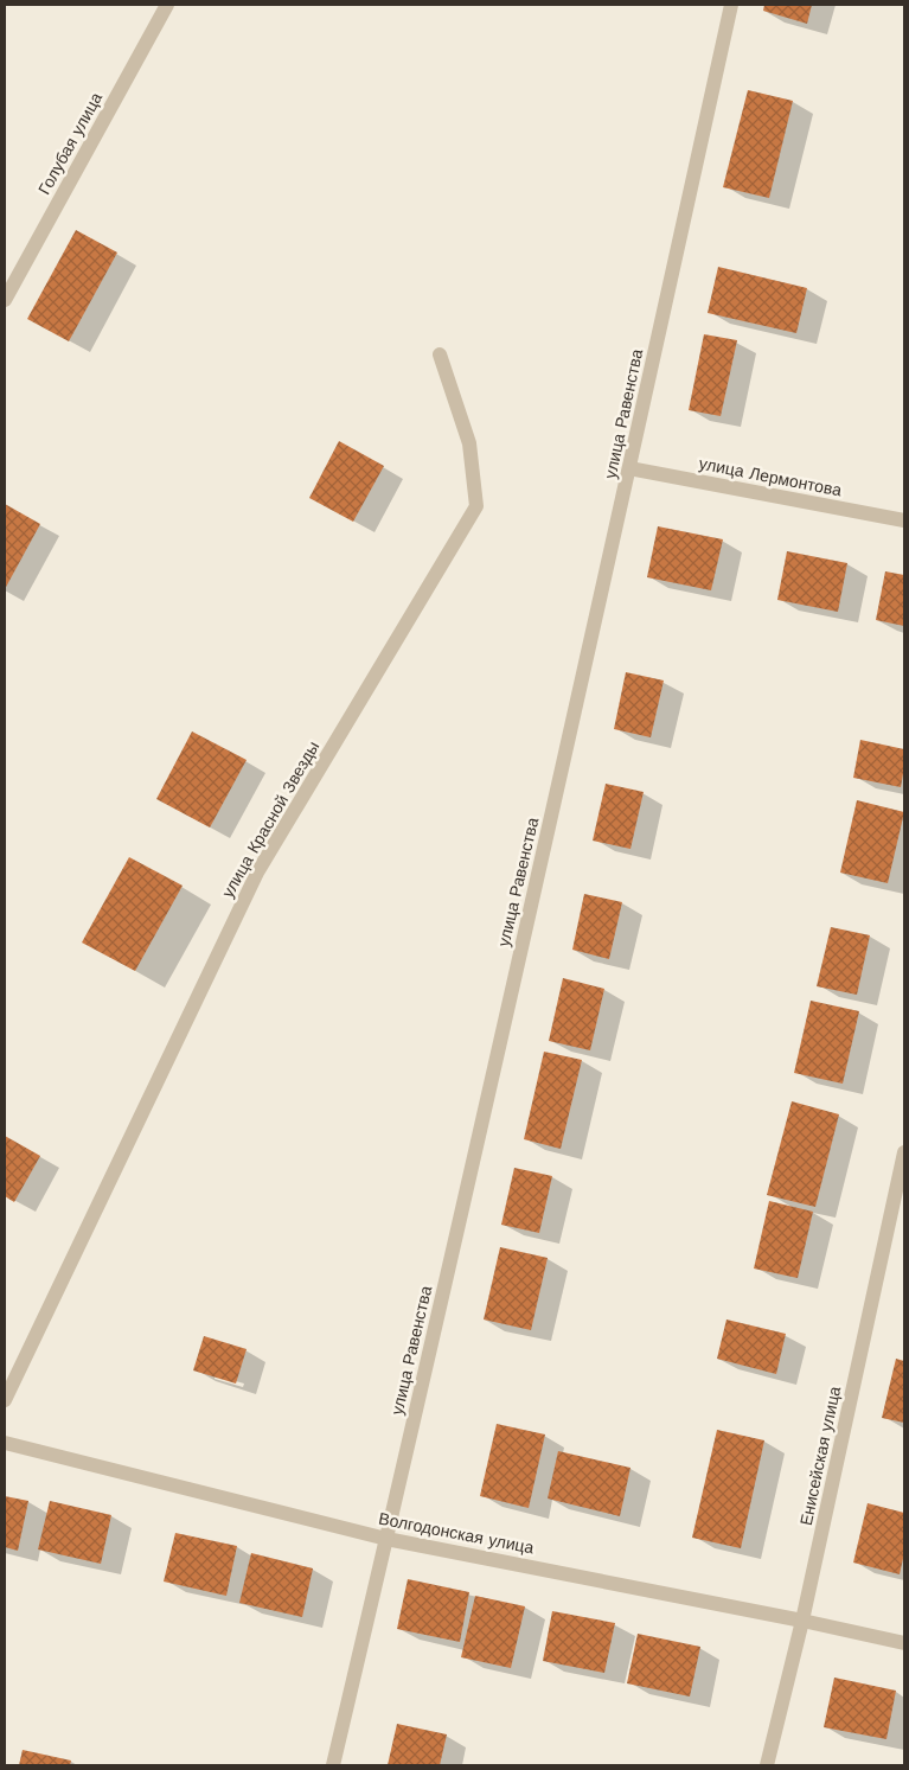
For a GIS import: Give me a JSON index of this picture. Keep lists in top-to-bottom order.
{
  "streets": {
    "street": [
      "Голубая улица",
      "улица Равенства",
      "улица Лермонтова",
      "улица Красной Звезды",
      "Енисейская улица",
      "Волгодонская улица"
    ]
  },
  "crossings": [
    ["улица Равенства", "улица Лермонтова"],
    ["улица Равенства", "Волгодонская улица"],
    ["Енисейская улица", "Волгодонская улица"]
  ]
}
